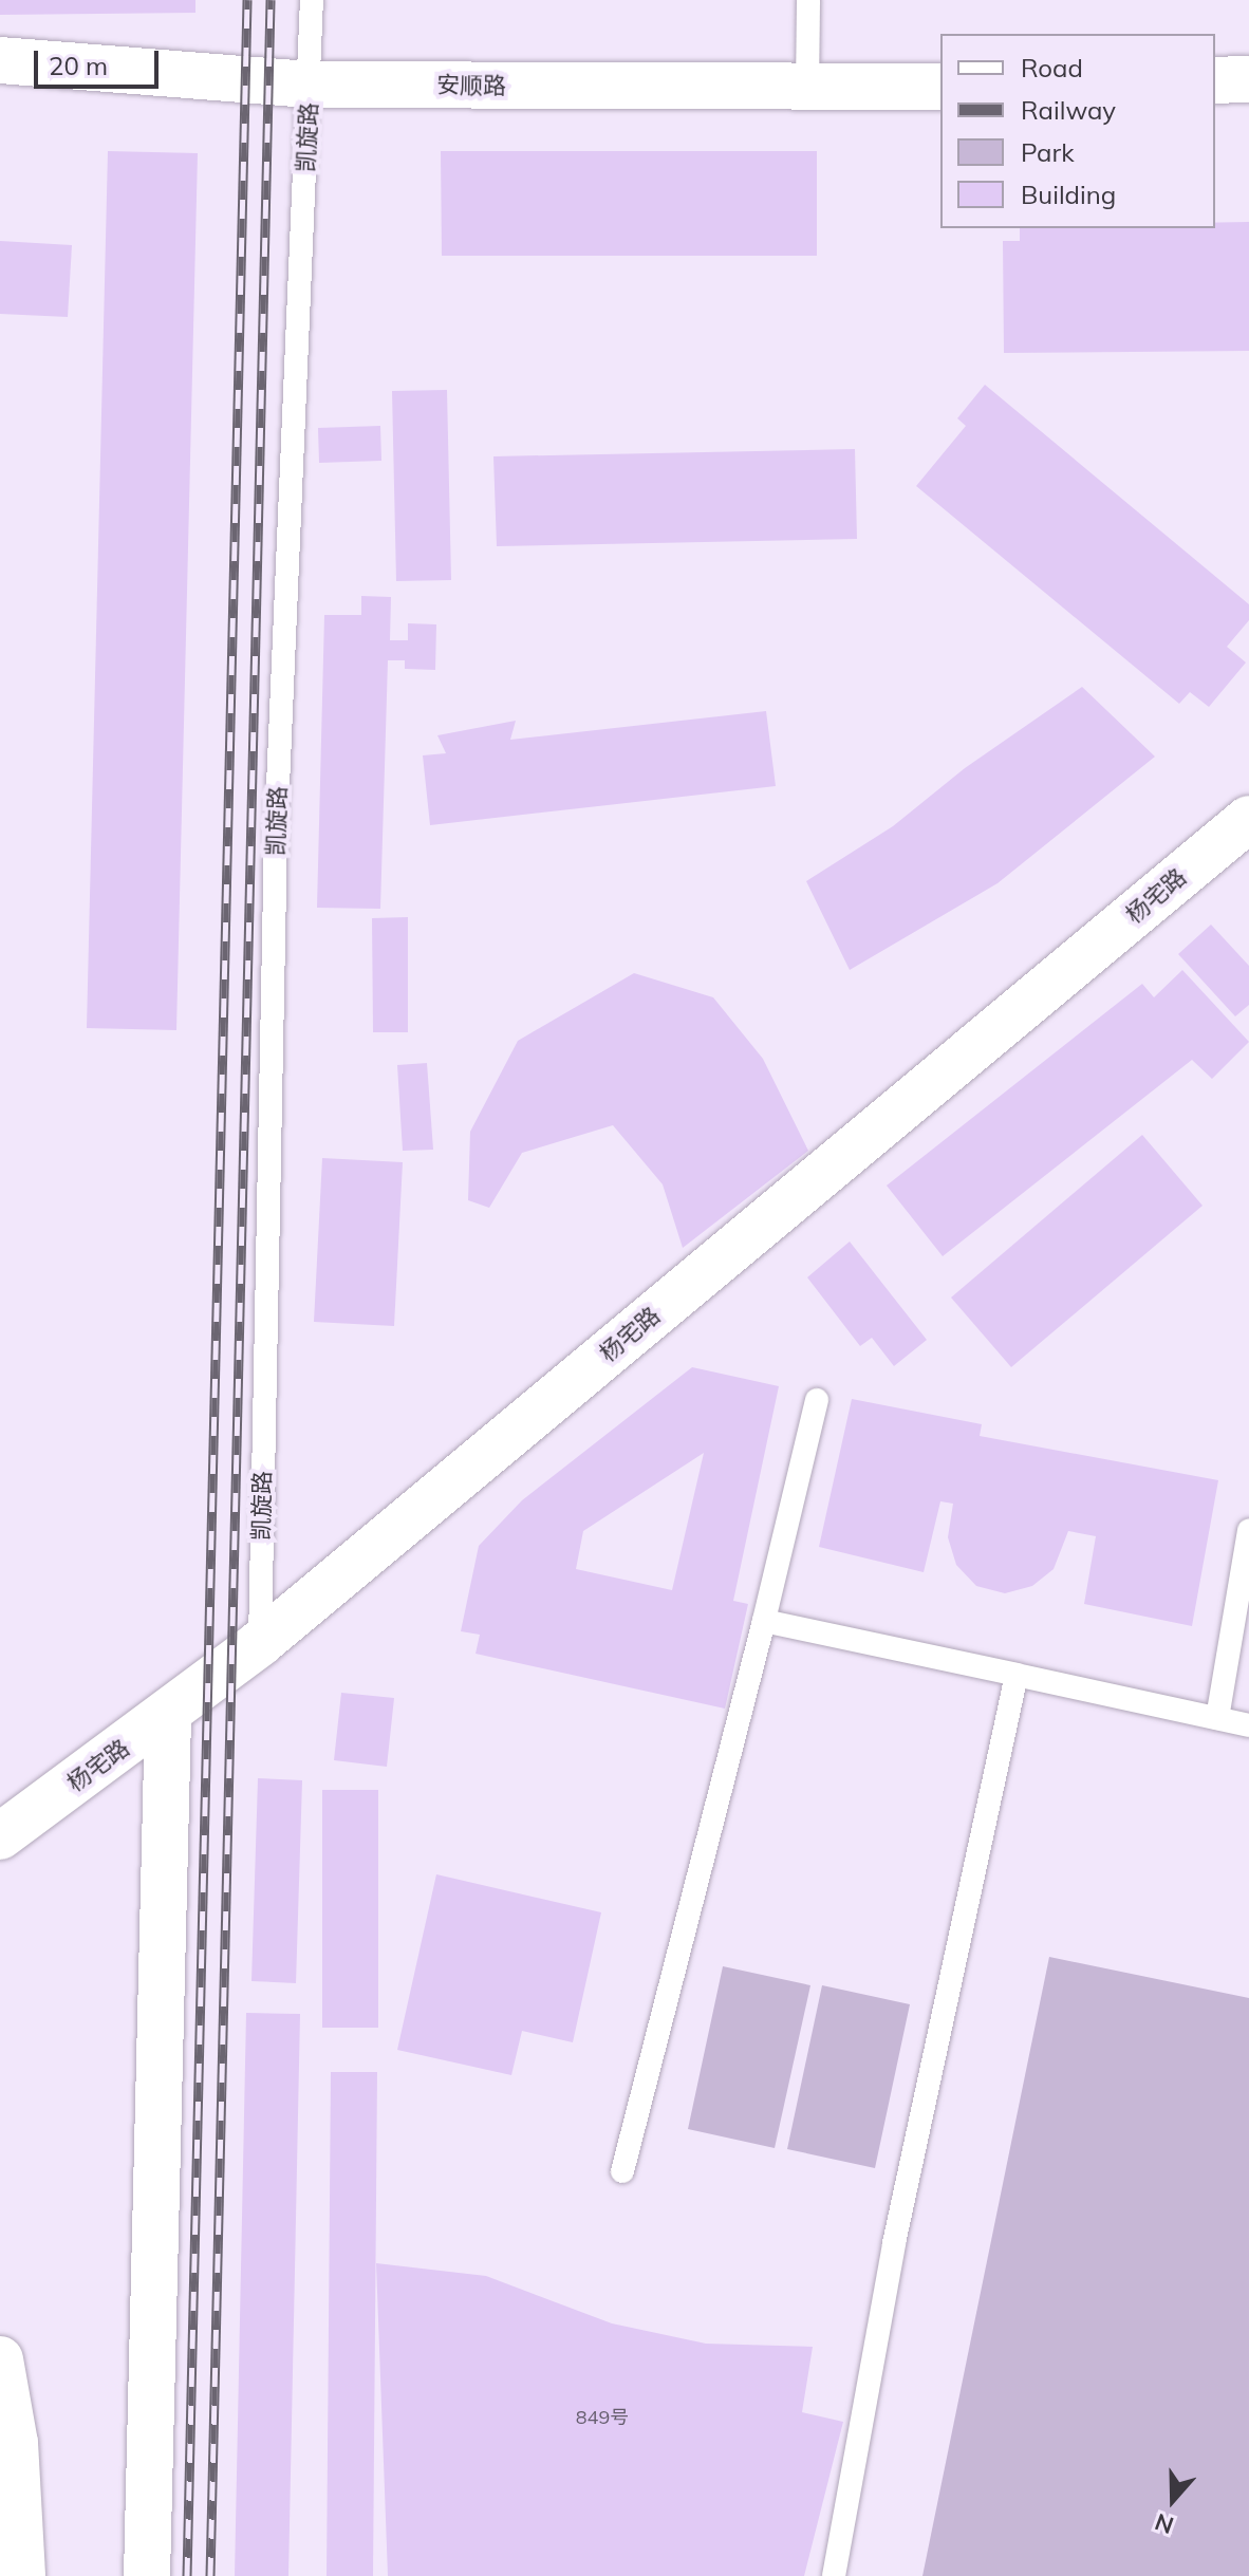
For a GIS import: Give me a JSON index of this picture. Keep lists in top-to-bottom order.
{
  "streets": {
    "street": ["安顺路", "杨宅路"],
    "lane": ["凯旋路"]
  },
  "crossings": [
    ["安顺路", "凯旋路"],
    ["凯旋路", "杨宅路"]
  ],
  "house_numbers": ["849号"],
  "legend": [
    "Road",
    "Railway",
    "Park",
    "Building"
  ],
  "scale_bar": "20 m",
  "north": "bottom"
}
